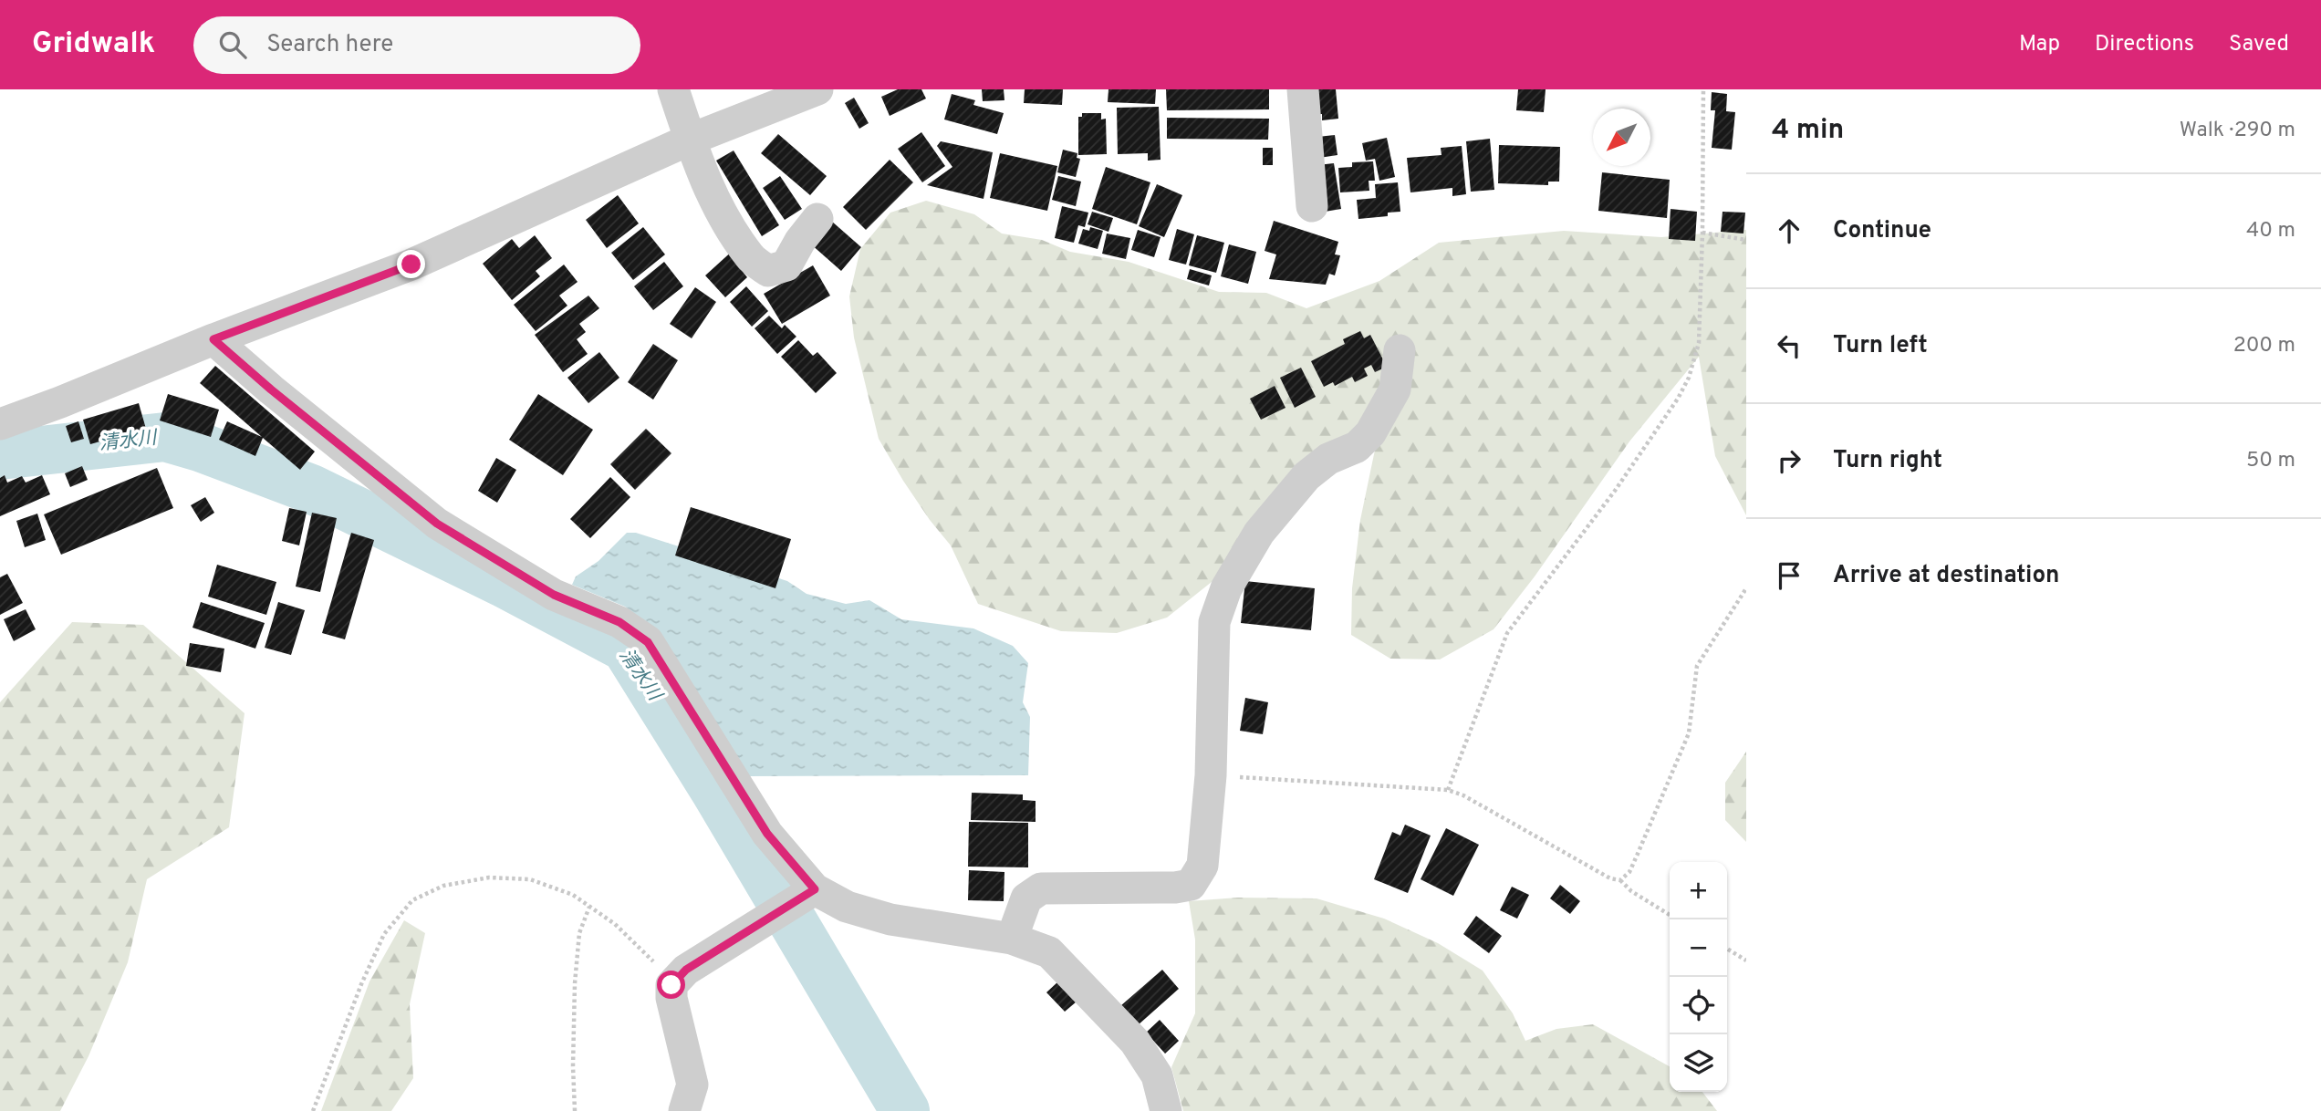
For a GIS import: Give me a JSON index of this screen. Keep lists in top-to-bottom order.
{
  "water": ["清水川"],
  "north": "bottom left",
  "page": {
    "header": "Gridwalk",
    "search": "Search here",
    "nav": ["Map", "Directions", "Saved"],
    "heading": ["4 min", "Walk · 290 m"],
    "list": [
      ["Continue", "40 m"],
      ["Turn left", "200 m"],
      ["Turn right", "50 m"],
      "Arrive at destination"
    ],
    "map_buttons": ["+", "−"]
  }
}
